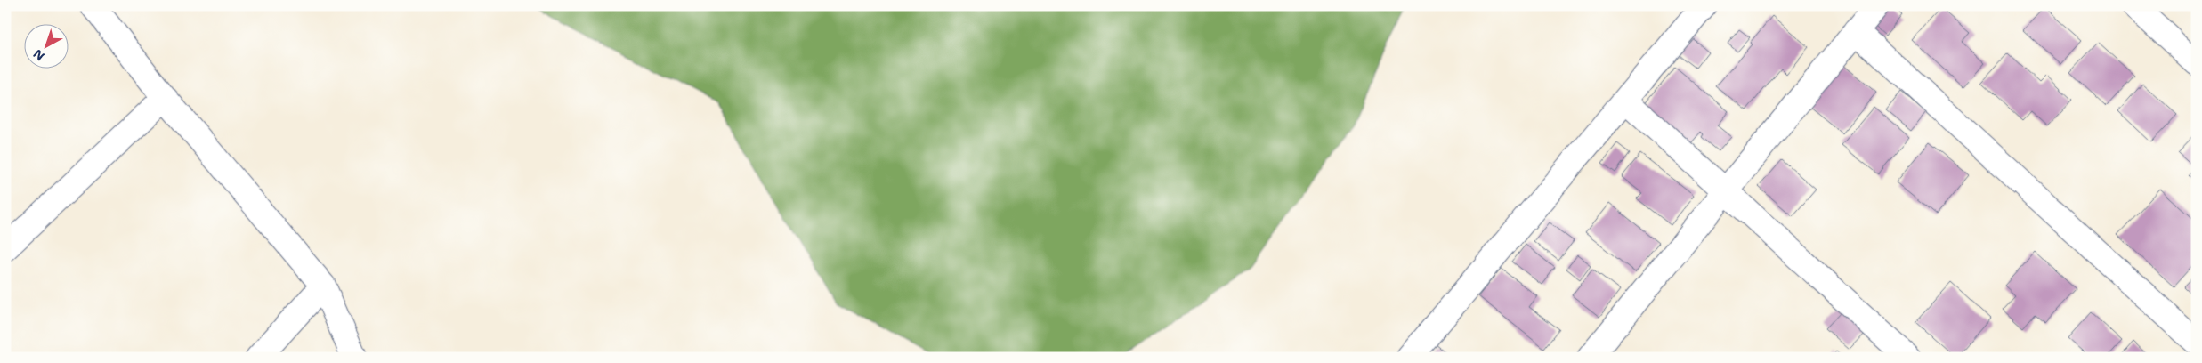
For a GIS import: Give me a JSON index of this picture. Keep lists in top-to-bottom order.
{
  "north": "bottom left"
}
